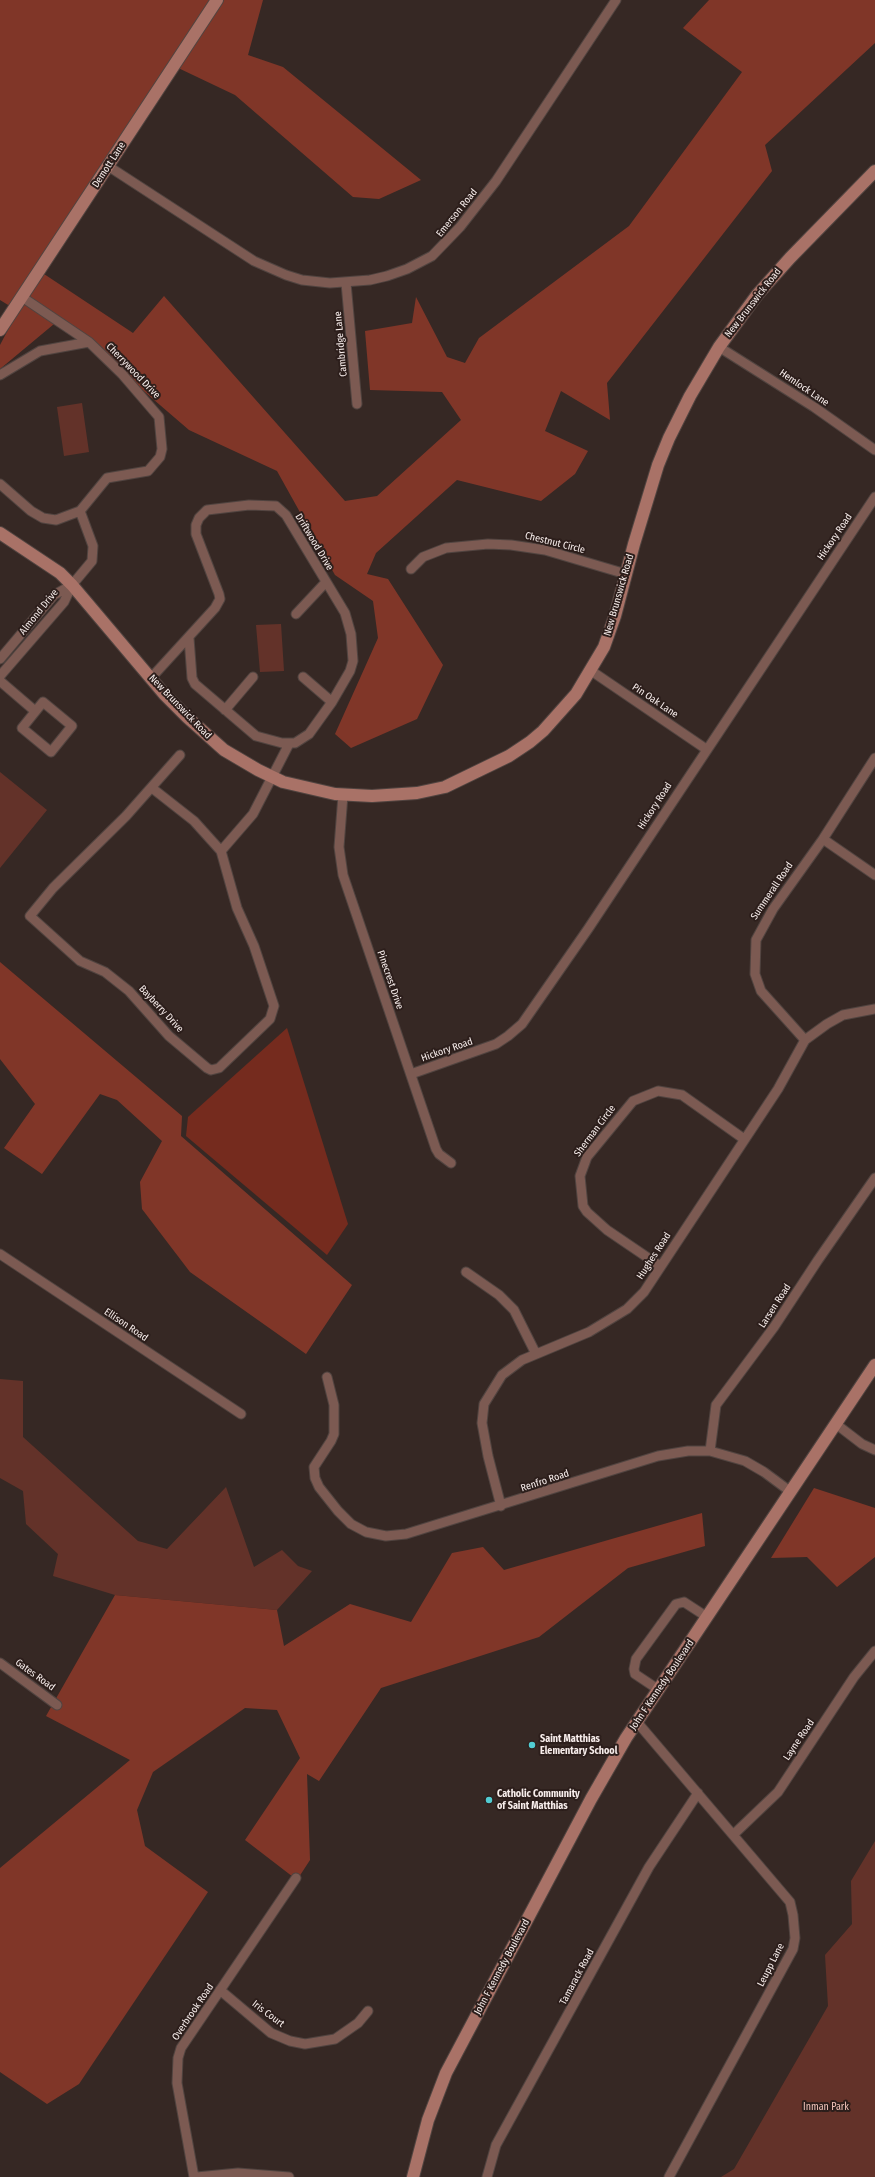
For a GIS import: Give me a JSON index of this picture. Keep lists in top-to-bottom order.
{
  "streets": {
    "street": [
      "Demott Lane",
      "Emerson Road",
      "New Brunswick Road",
      "Cambridge Lane",
      "Cherrywood Drive",
      "Hemlock Lane",
      "Hickory Road",
      "Driftwood Drive",
      "Chestnut Circle",
      "Almond Drive",
      "Pin Oak Lane",
      "Summerall Road",
      "Pinecrest Drive",
      "Bayberry Drive",
      "Sherman Circle",
      "Hughes Road",
      "Larsen Road",
      "Ellison Road",
      "Renfro Road",
      "Gates Road",
      "John F Kennedy Boulevard",
      "Layne Road",
      "Leupp Lane",
      "Tamarack Road",
      "Overbrook Road",
      "Iris Court"
    ]
  },
  "crossings": [
    ["Demott Lane", "Emerson Road"],
    ["Demott Lane", "Cherrywood Drive"],
    ["Emerson Road", "Cambridge Lane"],
    ["New Brunswick Road", "Hemlock Lane"],
    ["New Brunswick Road", "Driftwood Drive"],
    ["New Brunswick Road", "Chestnut Circle"],
    ["New Brunswick Road", "Almond Drive"],
    ["New Brunswick Road", "Pin Oak Lane"],
    ["New Brunswick Road", "Pinecrest Drive"],
    ["Hickory Road", "Pin Oak Lane"],
    ["Hickory Road", "Pinecrest Drive"],
    ["Summerall Road", "Hughes Road"],
    ["Sherman Circle", "Hughes Road"],
    ["Hughes Road", "Renfro Road"],
    ["Larsen Road", "Renfro Road"],
    ["Renfro Road", "John F Kennedy Boulevard"],
    ["John F Kennedy Boulevard", "Leupp Lane"],
    ["Layne Road", "Leupp Lane"],
    ["Leupp Lane", "Tamarack Road"],
    ["Overbrook Road", "Iris Court"]
  ],
  "parks": ["Inman Park"],
  "places": ["Saint Matthias Elementary School", "Catholic Community of Saint Matthias"]
}
